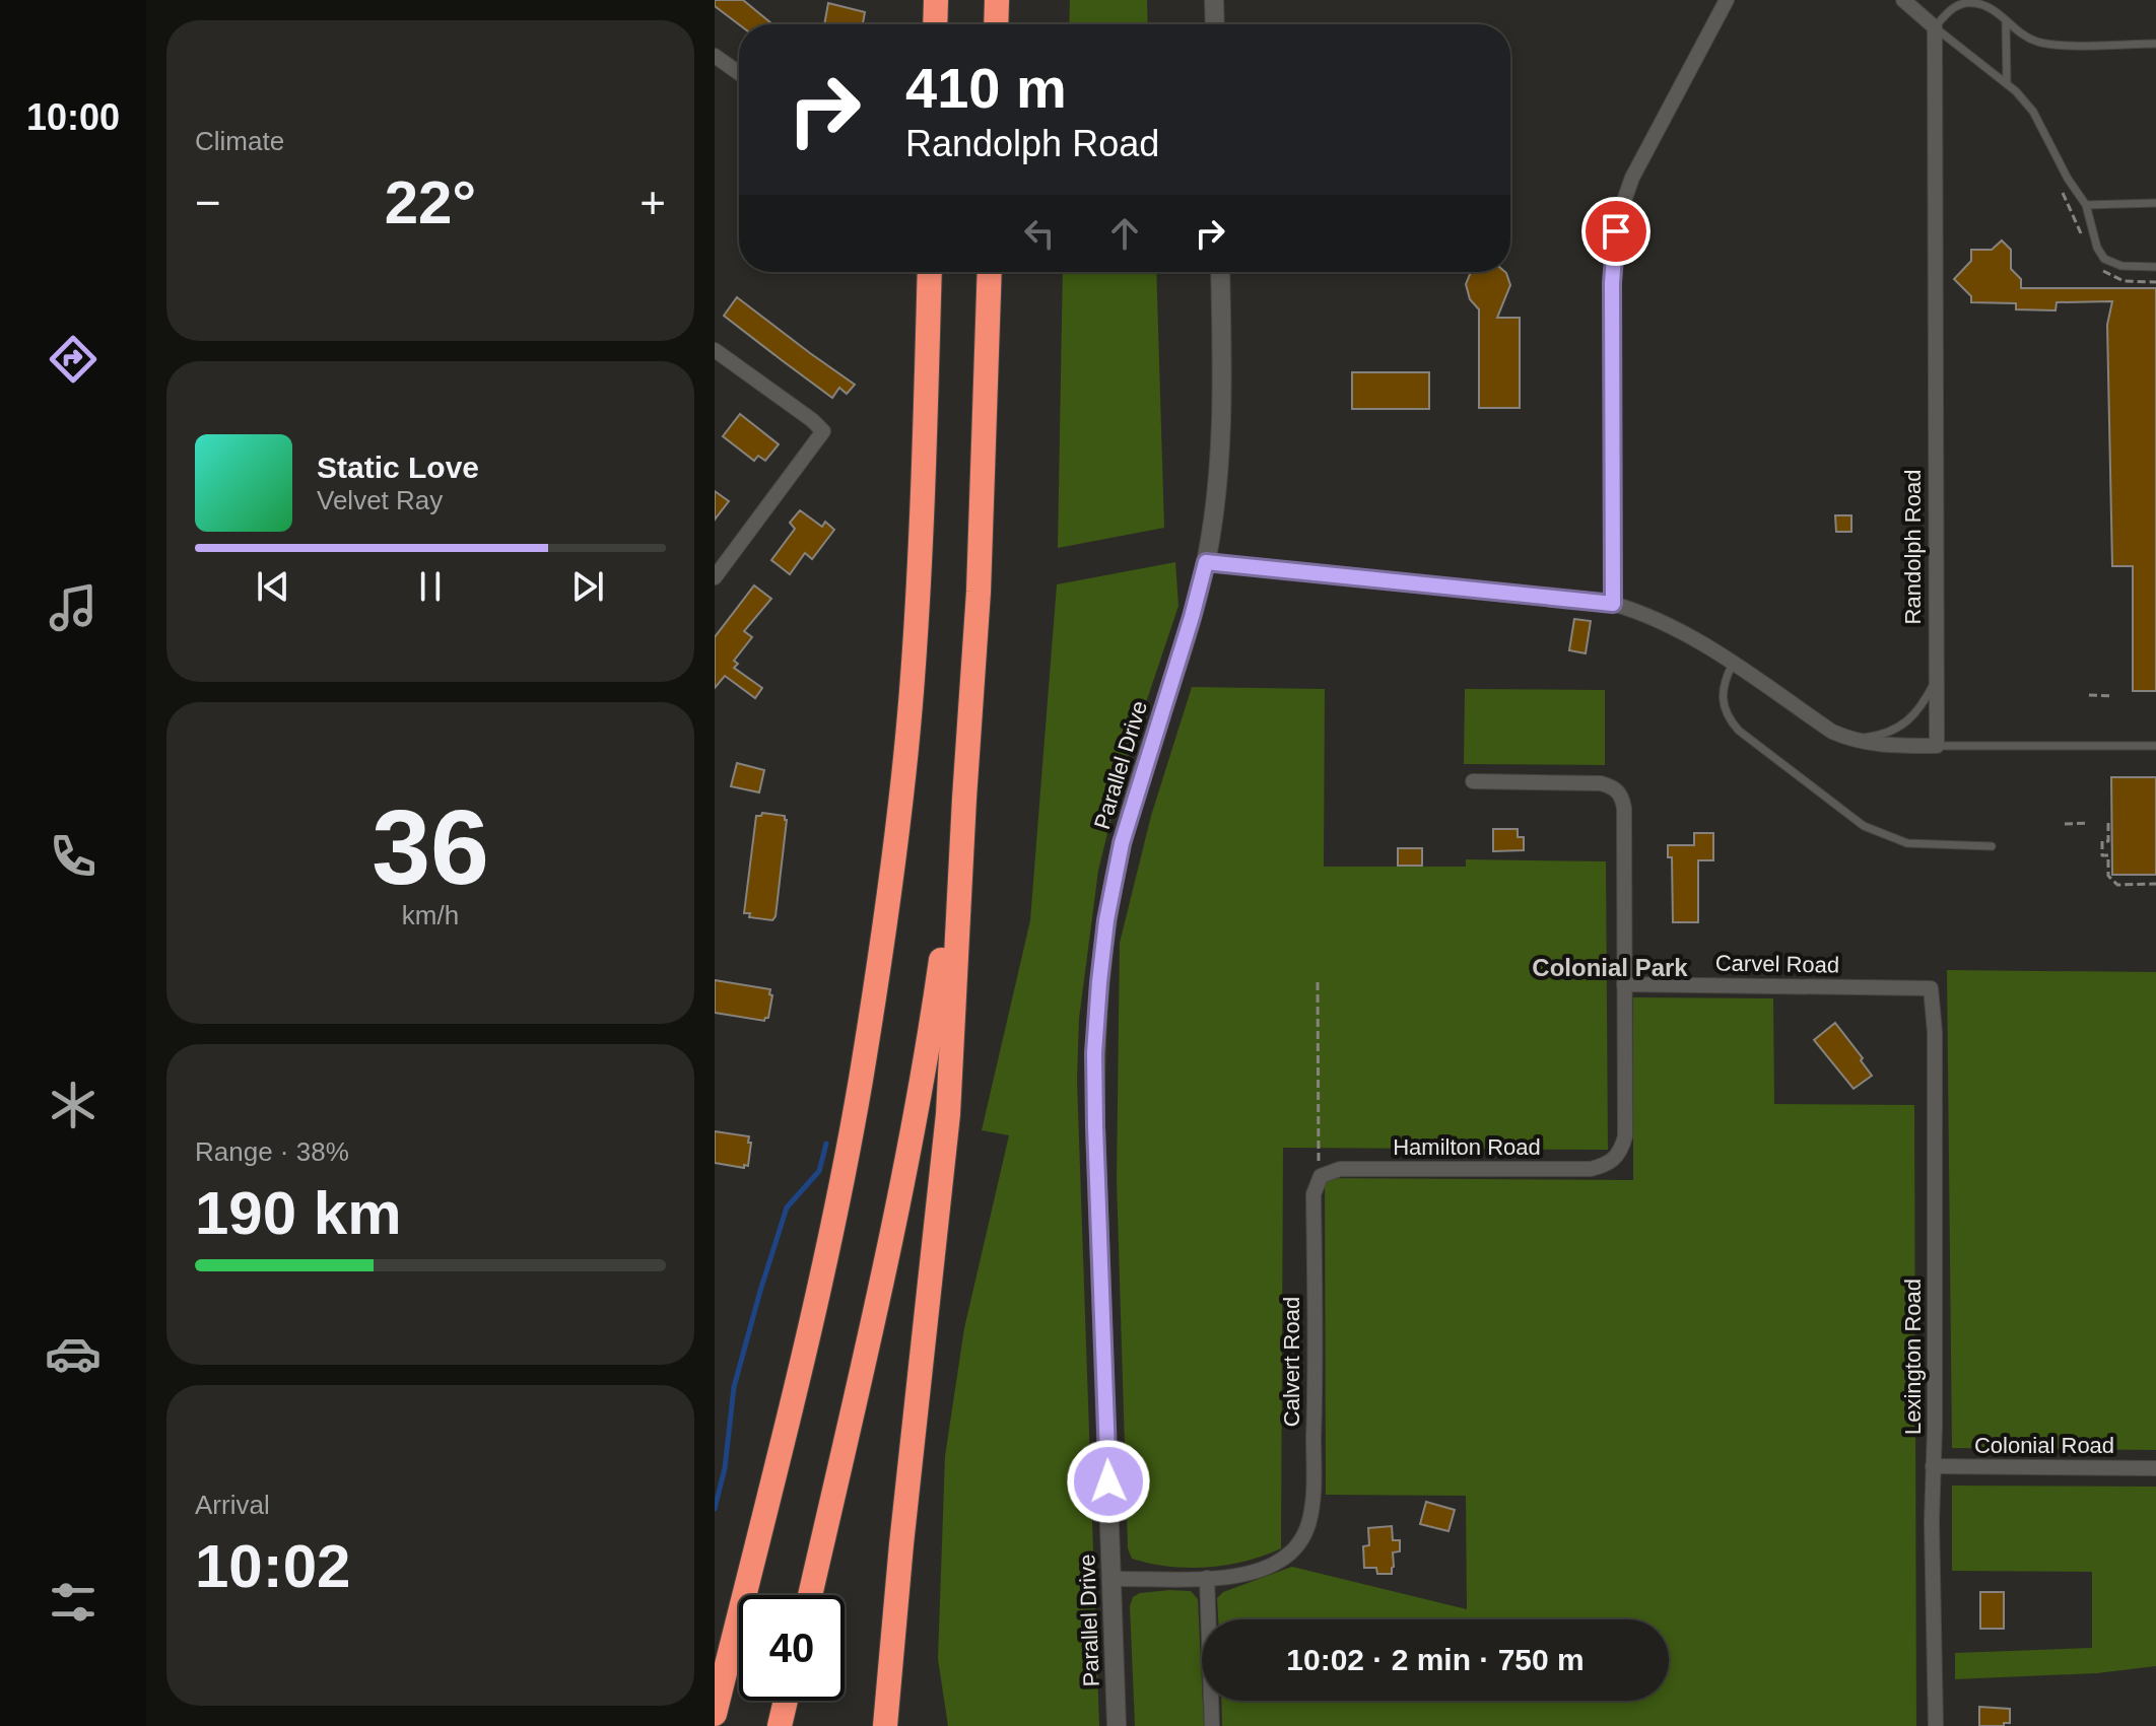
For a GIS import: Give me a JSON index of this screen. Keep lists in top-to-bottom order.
{
  "streets": {
    "street": [
      "Randolph Road",
      "Parallel Drive",
      "Carvel Road",
      "Hamilton Road",
      "Lexington Road",
      "Calvert Road",
      "Colonial Road"
    ]
  },
  "crossings": [
    ["Parallel Drive", "Calvert Road"],
    ["Carvel Road", "Hamilton Road"],
    ["Carvel Road", "Lexington Road"],
    ["Hamilton Road", "Calvert Road"],
    ["Lexington Road", "Colonial Road"]
  ],
  "districts": ["Colonial Park"],
  "page": {
    "tabs": "10:00",
    "tile": [
      "Climate",
      ["36", "km/h"],
      ["Range · 38%", "190 km"],
      ["Arrival", "10:02"]
    ],
    "turn": ["410 m", "Randolph Road"],
    "heat": ["−", "22°", "+"],
    "song": ["Static Love", "Velvet Ray"],
    "limit": "40",
    "trip": "10:02 · 2 min · 750 m"
  }
}
